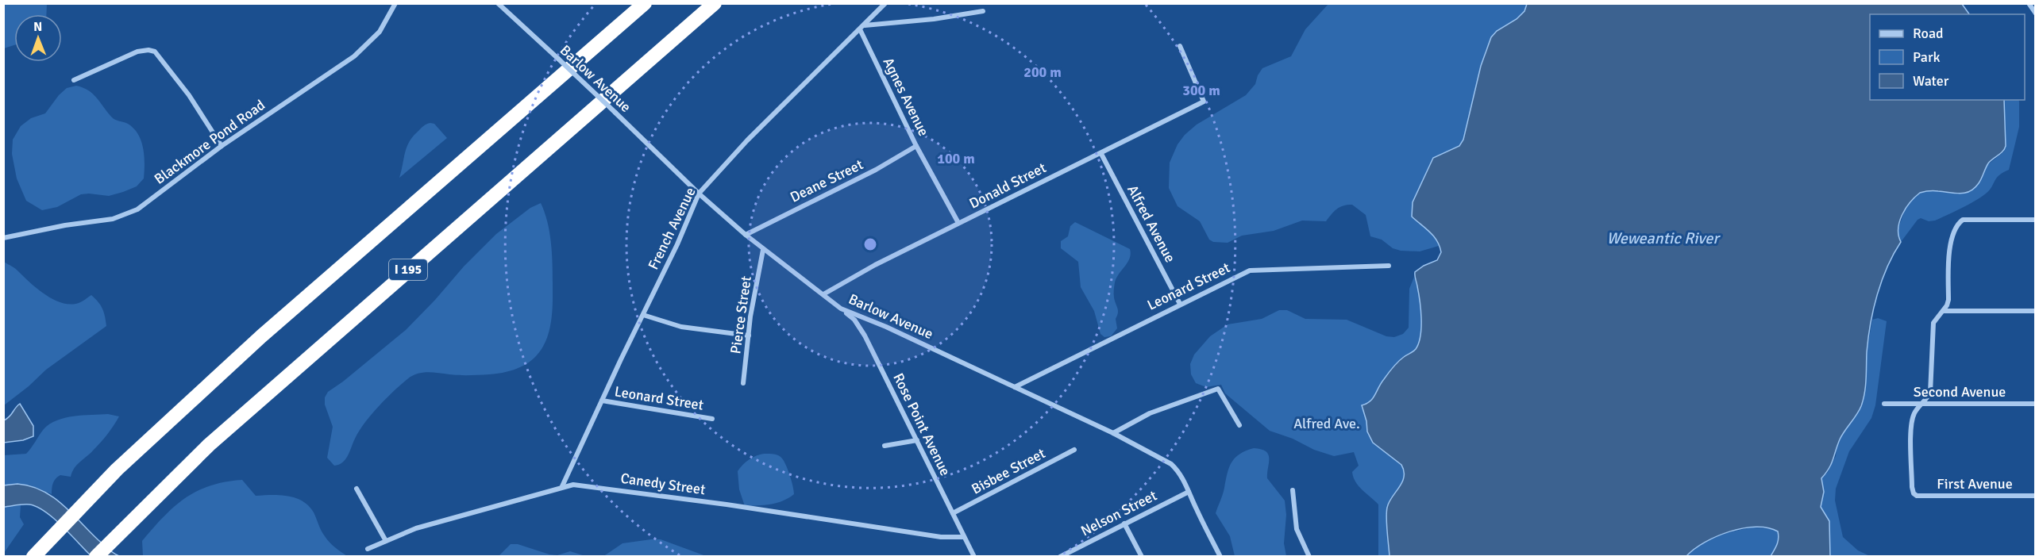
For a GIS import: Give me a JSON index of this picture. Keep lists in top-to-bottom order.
{
  "streets": {
    "highway": ["I 195"],
    "street": [
      "Barlow Avenue",
      "Agnes Avenue",
      "Blackmore Pond Road",
      "Deane Street",
      "Donald Street",
      "Alfred Avenue",
      "French Avenue",
      "Leonard Street",
      "Pierce Street",
      "Second Avenue",
      "Rose Point Avenue",
      "Bisbee Street",
      "Canedy Street",
      "First Avenue",
      "Nelson Street"
    ]
  },
  "crossings": [
    ["Barlow Avenue", "Deane Street"],
    ["Barlow Avenue", "Donald Street"],
    ["Barlow Avenue", "French Avenue"],
    ["Barlow Avenue", "Leonard Street"],
    ["Barlow Avenue", "Pierce Street"],
    ["Barlow Avenue", "Rose Point Avenue"],
    ["Barlow Avenue", "Nelson Street"],
    ["Agnes Avenue", "Deane Street"],
    ["Agnes Avenue", "Donald Street"],
    ["Agnes Avenue", "French Avenue"],
    ["Donald Street", "Alfred Avenue"],
    ["Alfred Avenue", "Leonard Street"],
    ["French Avenue", "Leonard Street"],
    ["French Avenue", "Canedy Street"],
    ["Second Avenue", "First Avenue"],
    ["Rose Point Avenue", "Bisbee Street"],
    ["Rose Point Avenue", "Canedy Street"]
  ],
  "water": ["Weweantic River"],
  "parks": ["Alfred Ave."],
  "legend": ["Road", "Park", "Water"],
  "north": "top",
  "rings": ["200 m", "300 m", "100 m"]
}
